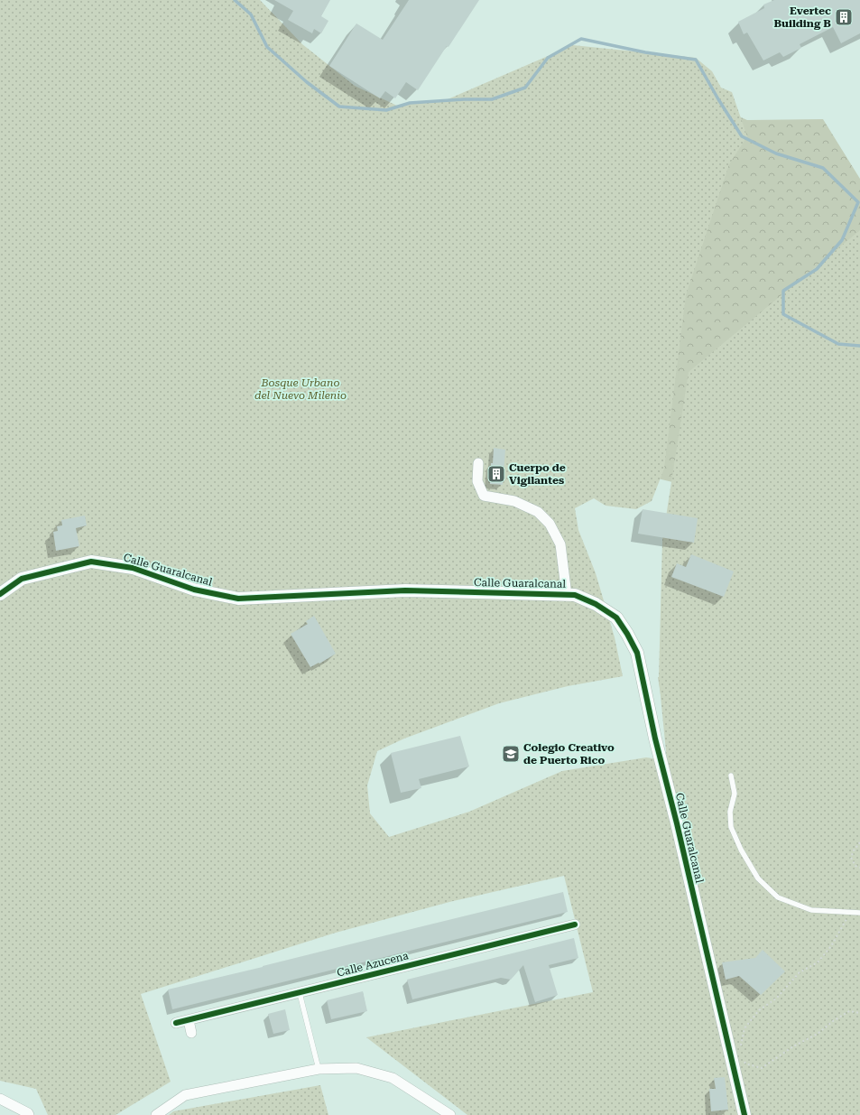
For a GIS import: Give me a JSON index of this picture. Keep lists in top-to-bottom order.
{
  "streets": {
    "street": ["Calle Guaralcanal", "Calle Azucena"]
  },
  "parks": ["Bosque Urbano del Nuevo Milenio"],
  "places": {
    "building": ["Evertec Building B", "Cuerpo de Vigilantes"],
    "school or university": ["Colegio Creativo de Puerto Rico"]
  }
}
